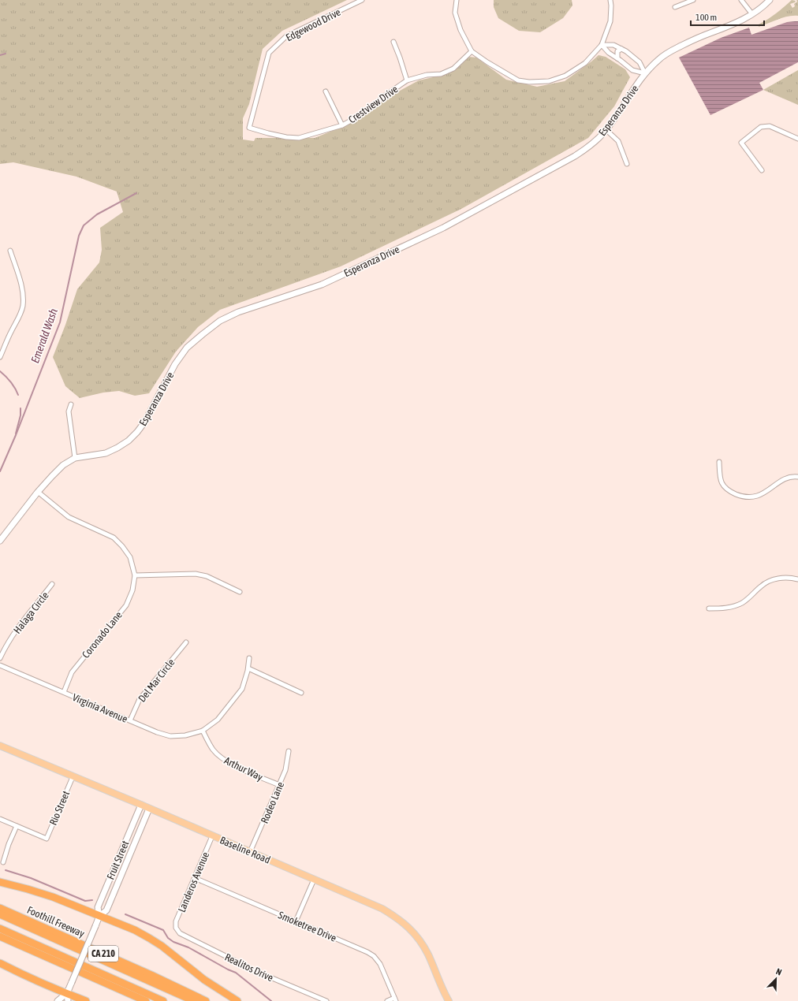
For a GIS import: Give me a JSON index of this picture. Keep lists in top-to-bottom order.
{
  "streets": {
    "highway": ["Foothill Freeway", "CA 210"],
    "main road": ["Esperanza Drive", "Baseline Road", "Fruit Street"],
    "street": [
      "Edgewood Drive",
      "Crestview Drive",
      "Halaga Circle",
      "Coronado Lane",
      "Del Mar Circle",
      "Virginia Avenue",
      "Arthur Way",
      "Rodeo Lane",
      "Rio Street",
      "Landeros Avenue",
      "Smoketree Drive",
      "Realitos Drive"
    ]
  },
  "crossings": [
    ["Edgewood Drive", "Crestview Drive"],
    ["Coronado Lane", "Virginia Avenue"],
    ["Del Mar Circle", "Virginia Avenue"],
    ["Virginia Avenue", "Arthur Way"],
    ["Arthur Way", "Rodeo Lane"],
    ["Rodeo Lane", "Baseline Road"],
    ["Rio Street", "Baseline Road"],
    ["Baseline Road", "Fruit Street"],
    ["Baseline Road", "Landeros Avenue"],
    ["Landeros Avenue", "Smoketree Drive"],
    ["Landeros Avenue", "Realitos Drive"]
  ],
  "water": ["Emerald Wash"],
  "scale_bar": "100 m",
  "north": "top right"
}
